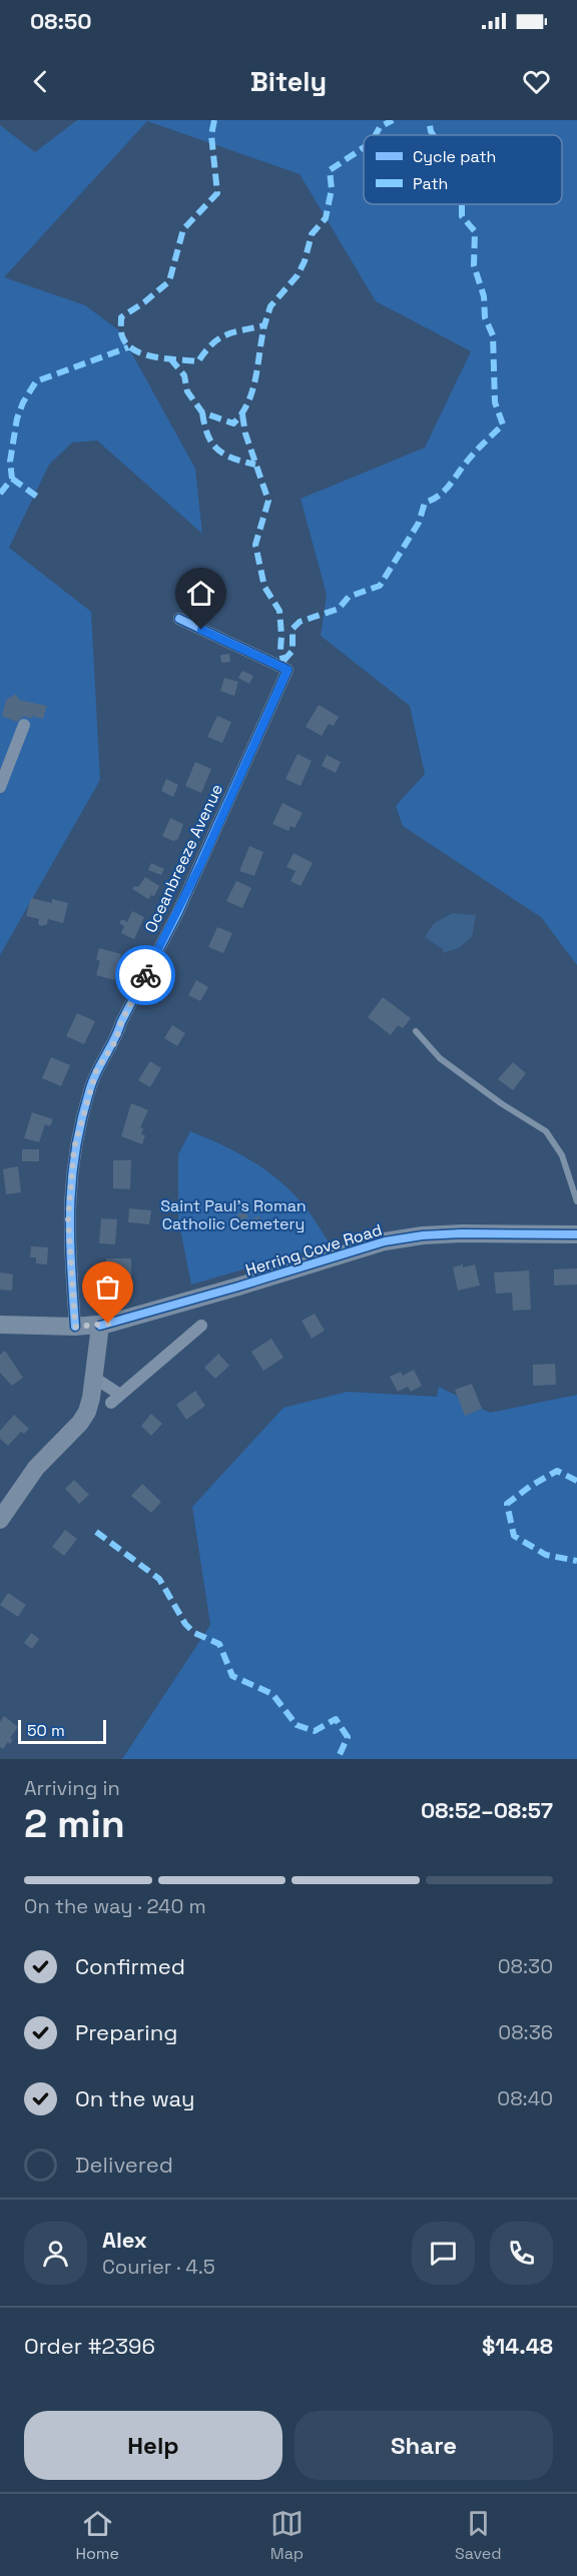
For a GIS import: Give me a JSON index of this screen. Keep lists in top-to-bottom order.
{
  "streets": {
    "main road": ["Herring Cove Road"],
    "street": ["Oceanbreeze Avenue"]
  },
  "crossings": [
    ["Oceanbreeze Avenue", "Herring Cove Road"]
  ],
  "parks": ["Saint Paul's Roman Catholic Cemetery"],
  "legend": ["Cycle path", "Path"],
  "scale_bar": "50 m",
  "page": {
    "status": "08:50",
    "header": "Bitely",
    "scale": "50 m",
    "heading": ["2 min", "Arriving in", "08:52–08:57"],
    "panel": [
      "Alex",
      "Courier · 4.5",
      "Order #2396",
      "$14.48"
    ],
    "bar": "On the way · 240 m",
    "list": [
      ["Confirmed", "08:30"],
      ["Preparing", "08:36"],
      ["On the way", "08:40"],
      "Delivered"
    ],
    "buttons": ["Help", "Share"],
    "tabs": ["Home", "Map", "Saved"]
  }
}
